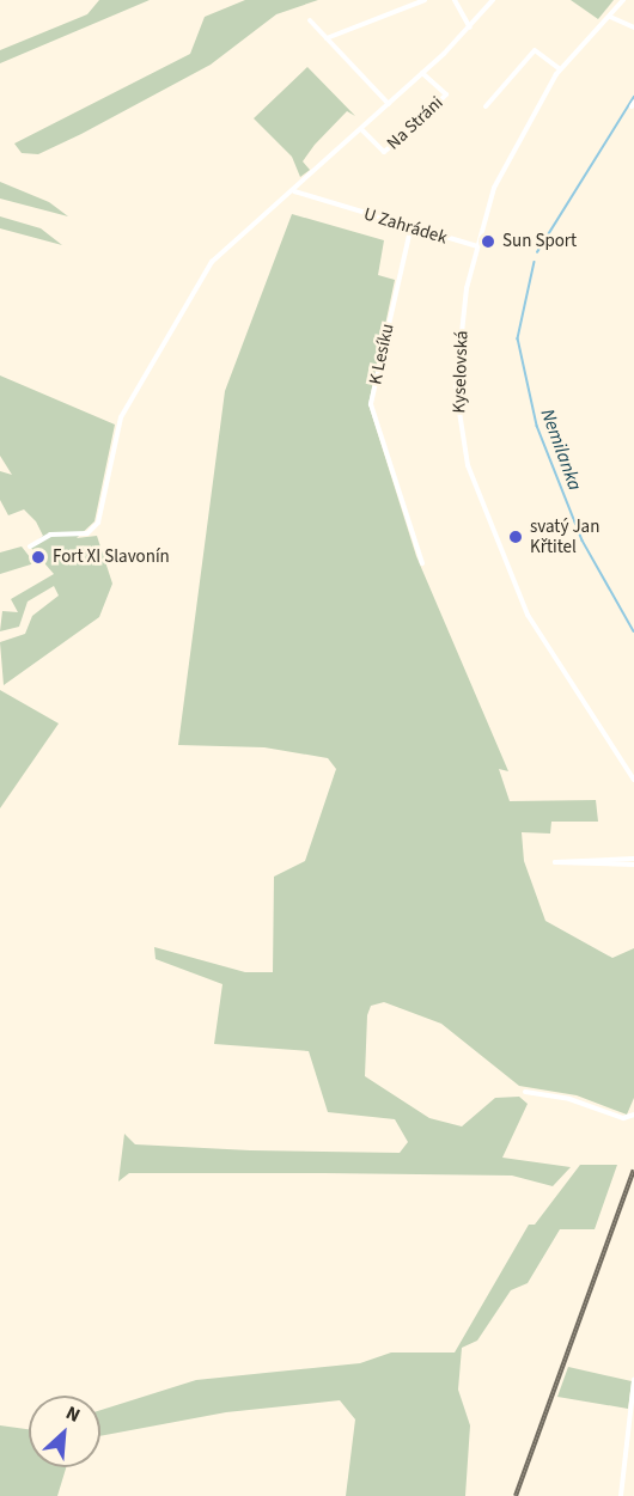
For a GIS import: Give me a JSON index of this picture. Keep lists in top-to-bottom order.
{
  "streets": {
    "street": [
      "Na Stráni",
      "U Zahrádek",
      "K Lesíku",
      "Kyselovská"
    ]
  },
  "crossings": [
    ["Na Stráni", "U Zahrádek"],
    ["U Zahrádek", "K Lesíku"],
    ["U Zahrádek", "Kyselovská"]
  ],
  "water": ["Nemilanka"],
  "places": ["Sun Sport", "svatý Jan Křtitel", "Fort XI Slavonín"],
  "north": "top right"
}
